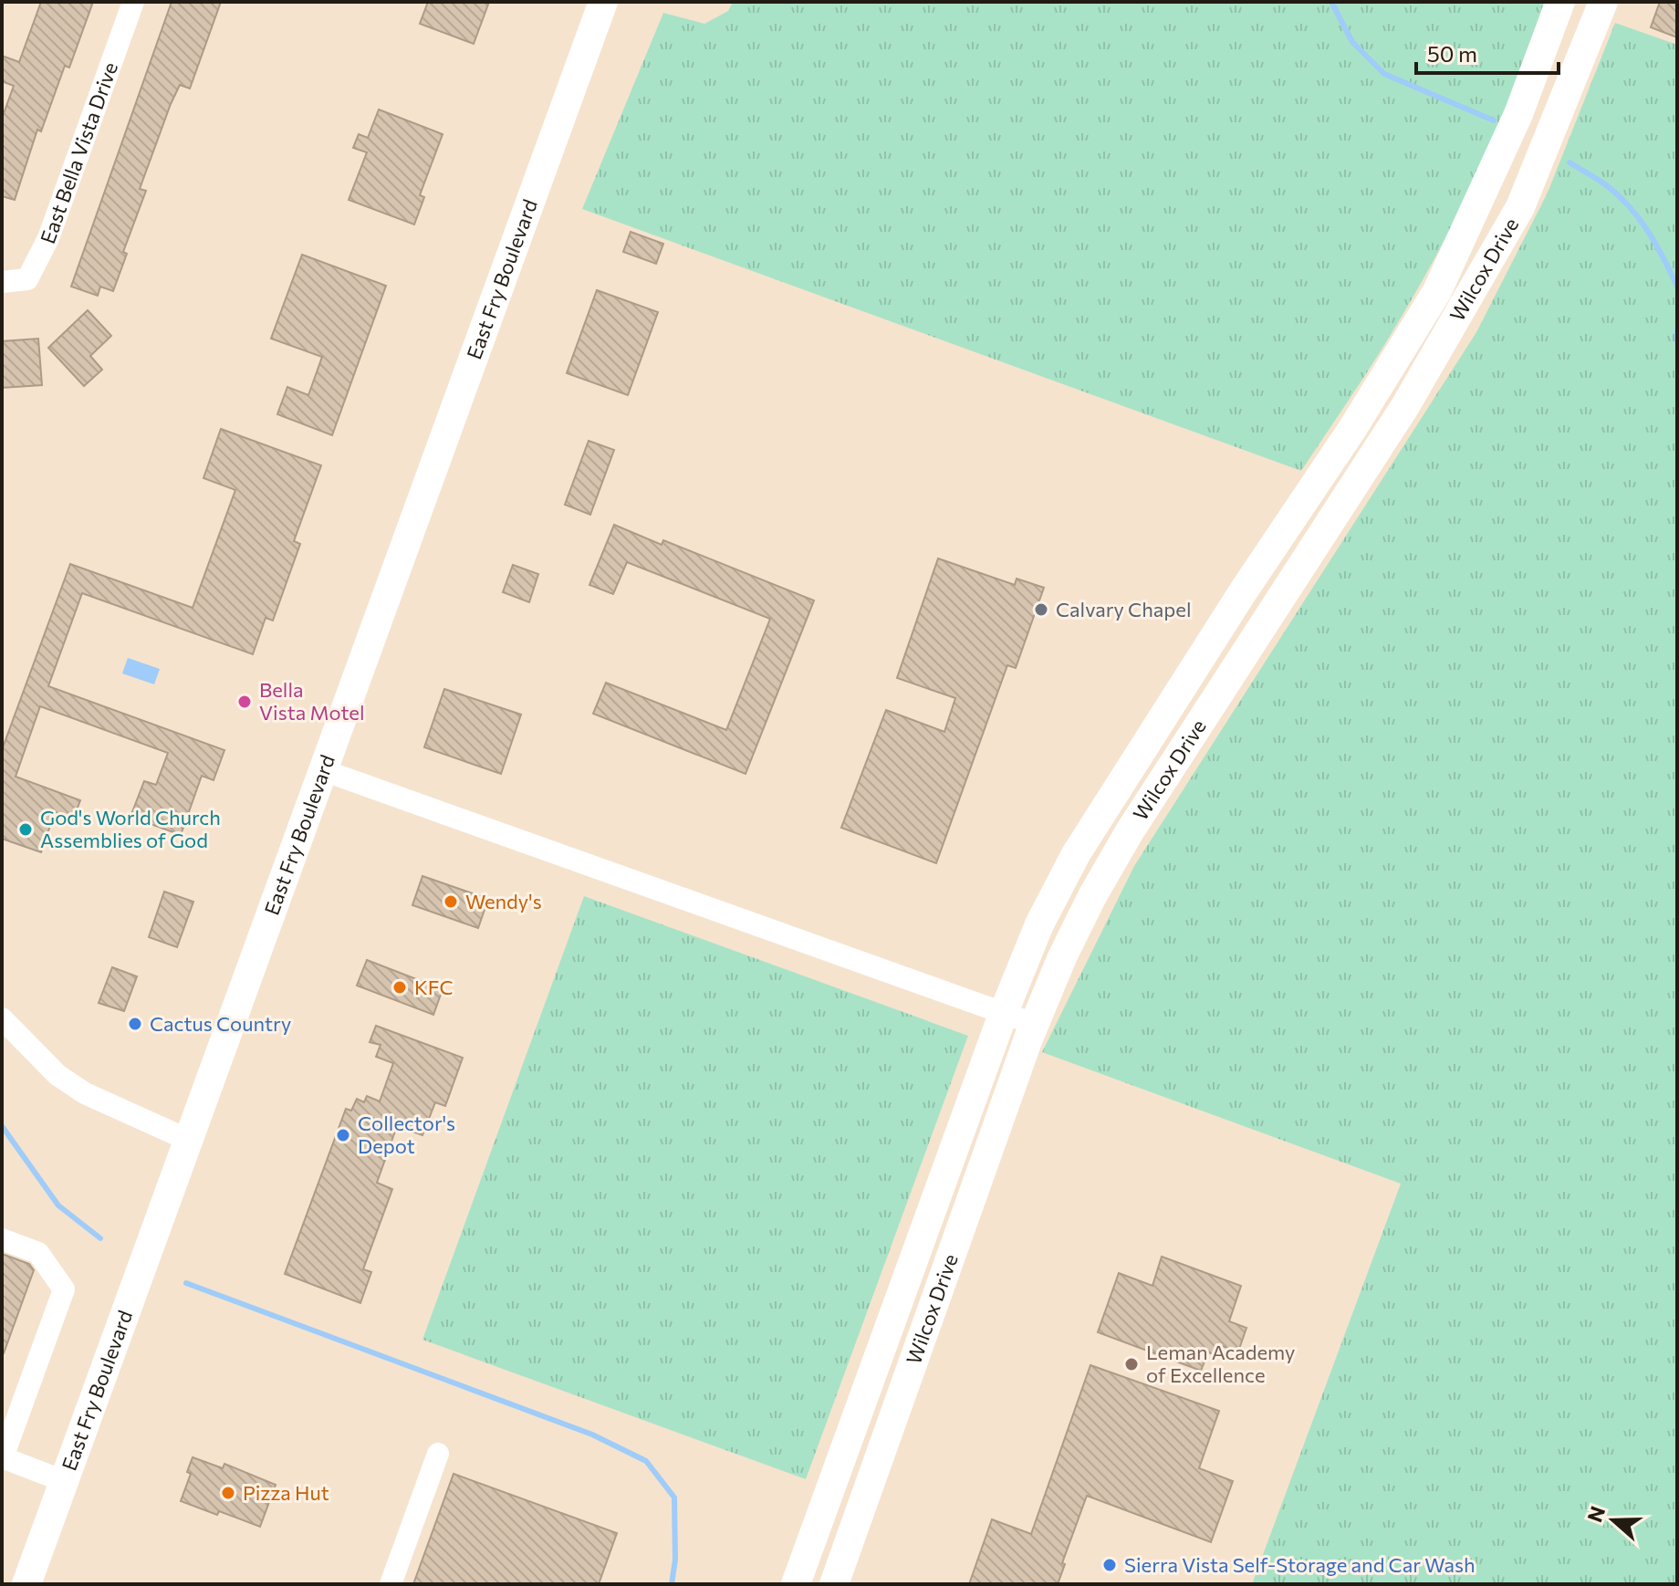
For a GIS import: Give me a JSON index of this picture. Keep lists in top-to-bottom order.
{
  "streets": {
    "street": ["East Bella Vista Drive", "Wilcox Drive", "East Fry Boulevard"]
  },
  "places": [
    "Calvary Chapel",
    "Bella Vista Motel",
    "God's World Church Assemblies of God",
    "Wendy's",
    "KFC",
    "Cactus Country",
    "Collector's Depot",
    "Leman Academy of Excellence",
    "Pizza Hut",
    "Sierra Vista Self-Storage and Car Wash"
  ],
  "scale_bar": "50 m",
  "north": "left"
}
